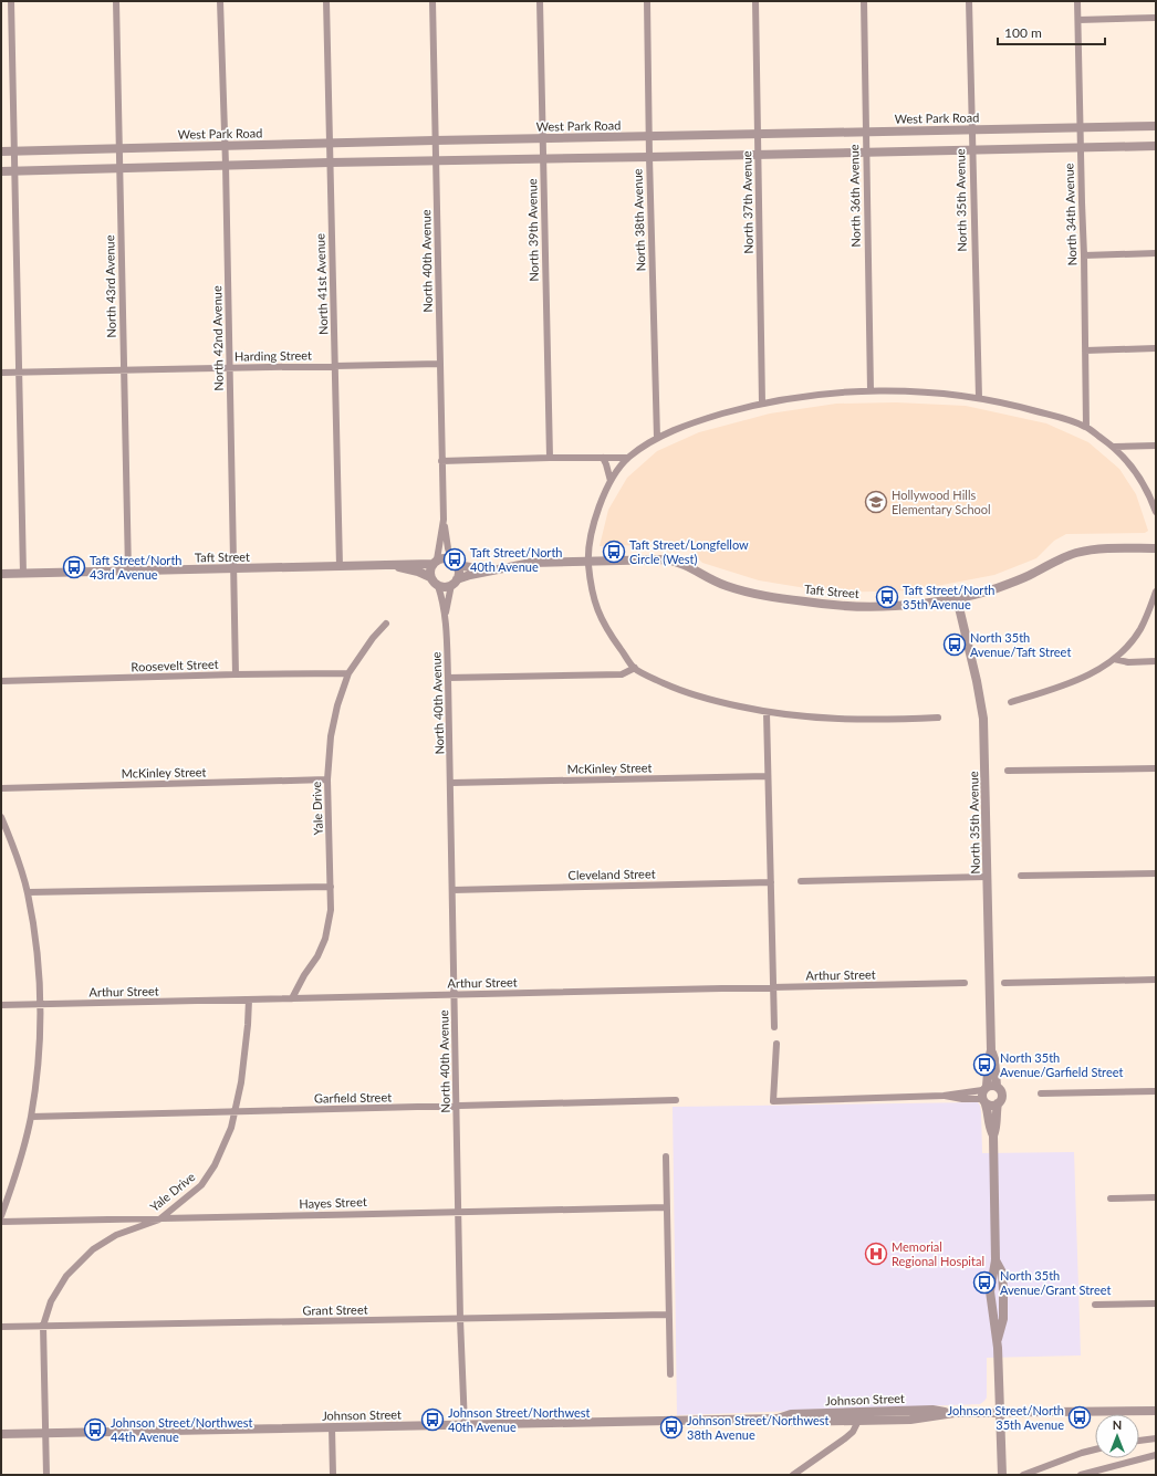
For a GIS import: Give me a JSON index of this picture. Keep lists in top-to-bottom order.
{
  "streets": {
    "street": [
      "West Park Road",
      "North 36th Avenue",
      "North 35th Avenue",
      "North 37th Avenue",
      "North 34th Avenue",
      "North 38th Avenue",
      "North 39th Avenue",
      "North 40th Avenue",
      "North 41st Avenue",
      "North 43rd Avenue",
      "North 42nd Avenue",
      "Harding Street",
      "Taft Street",
      "Roosevelt Street",
      "McKinley Street",
      "Yale Drive",
      "Cleveland Street",
      "Arthur Street",
      "Garfield Street",
      "Hayes Street",
      "Grant Street",
      "Johnson Street"
    ]
  },
  "crossings": [
    ["West Park Road", "North 36th Avenue"],
    ["West Park Road", "North 35th Avenue"],
    ["West Park Road", "North 37th Avenue"],
    ["West Park Road", "North 34th Avenue"],
    ["West Park Road", "North 38th Avenue"],
    ["West Park Road", "North 39th Avenue"],
    ["West Park Road", "North 40th Avenue"],
    ["West Park Road", "North 41st Avenue"],
    ["West Park Road", "North 43rd Avenue"],
    ["West Park Road", "North 42nd Avenue"],
    ["North 35th Avenue", "Taft Street"],
    ["North 35th Avenue", "Johnson Street"],
    ["North 40th Avenue", "Harding Street"],
    ["North 40th Avenue", "Taft Street"],
    ["North 40th Avenue", "McKinley Street"],
    ["North 40th Avenue", "Cleveland Street"],
    ["North 40th Avenue", "Arthur Street"],
    ["North 40th Avenue", "Garfield Street"],
    ["North 40th Avenue", "Hayes Street"],
    ["North 40th Avenue", "Grant Street"],
    ["North 40th Avenue", "Johnson Street"],
    ["North 41st Avenue", "Harding Street"],
    ["North 41st Avenue", "Taft Street"],
    ["North 43rd Avenue", "Harding Street"],
    ["North 43rd Avenue", "Taft Street"],
    ["North 42nd Avenue", "Harding Street"],
    ["North 42nd Avenue", "Taft Street"],
    ["North 42nd Avenue", "Roosevelt Street"],
    ["Roosevelt Street", "Yale Drive"],
    ["McKinley Street", "Yale Drive"],
    ["Yale Drive", "Arthur Street"],
    ["Yale Drive", "Garfield Street"],
    ["Yale Drive", "Hayes Street"],
    ["Yale Drive", "Grant Street"]
  ],
  "places": {
    "school or university": ["Hollywood Hills Elementary School"],
    "bus stop": [
      "Taft Street/Longfellow Circle (West)",
      "Taft Street/North 40th Avenue",
      "Taft Street/North 43rd Avenue",
      "Taft Street/North 35th Avenue",
      "North 35th Avenue/Taft Street",
      "North 35th Avenue/Garfield Street",
      "North 35th Avenue/Grant Street",
      "Johnson Street/North 35th Avenue",
      "Johnson Street/Northwest 40th Avenue",
      "Johnson Street/Northwest 38th Avenue",
      "Johnson Street/Northwest 44th Avenue"
    ],
    "hospital": ["Memorial Regional Hospital"]
  },
  "scale_bar": "100 m",
  "north": "top"
}
